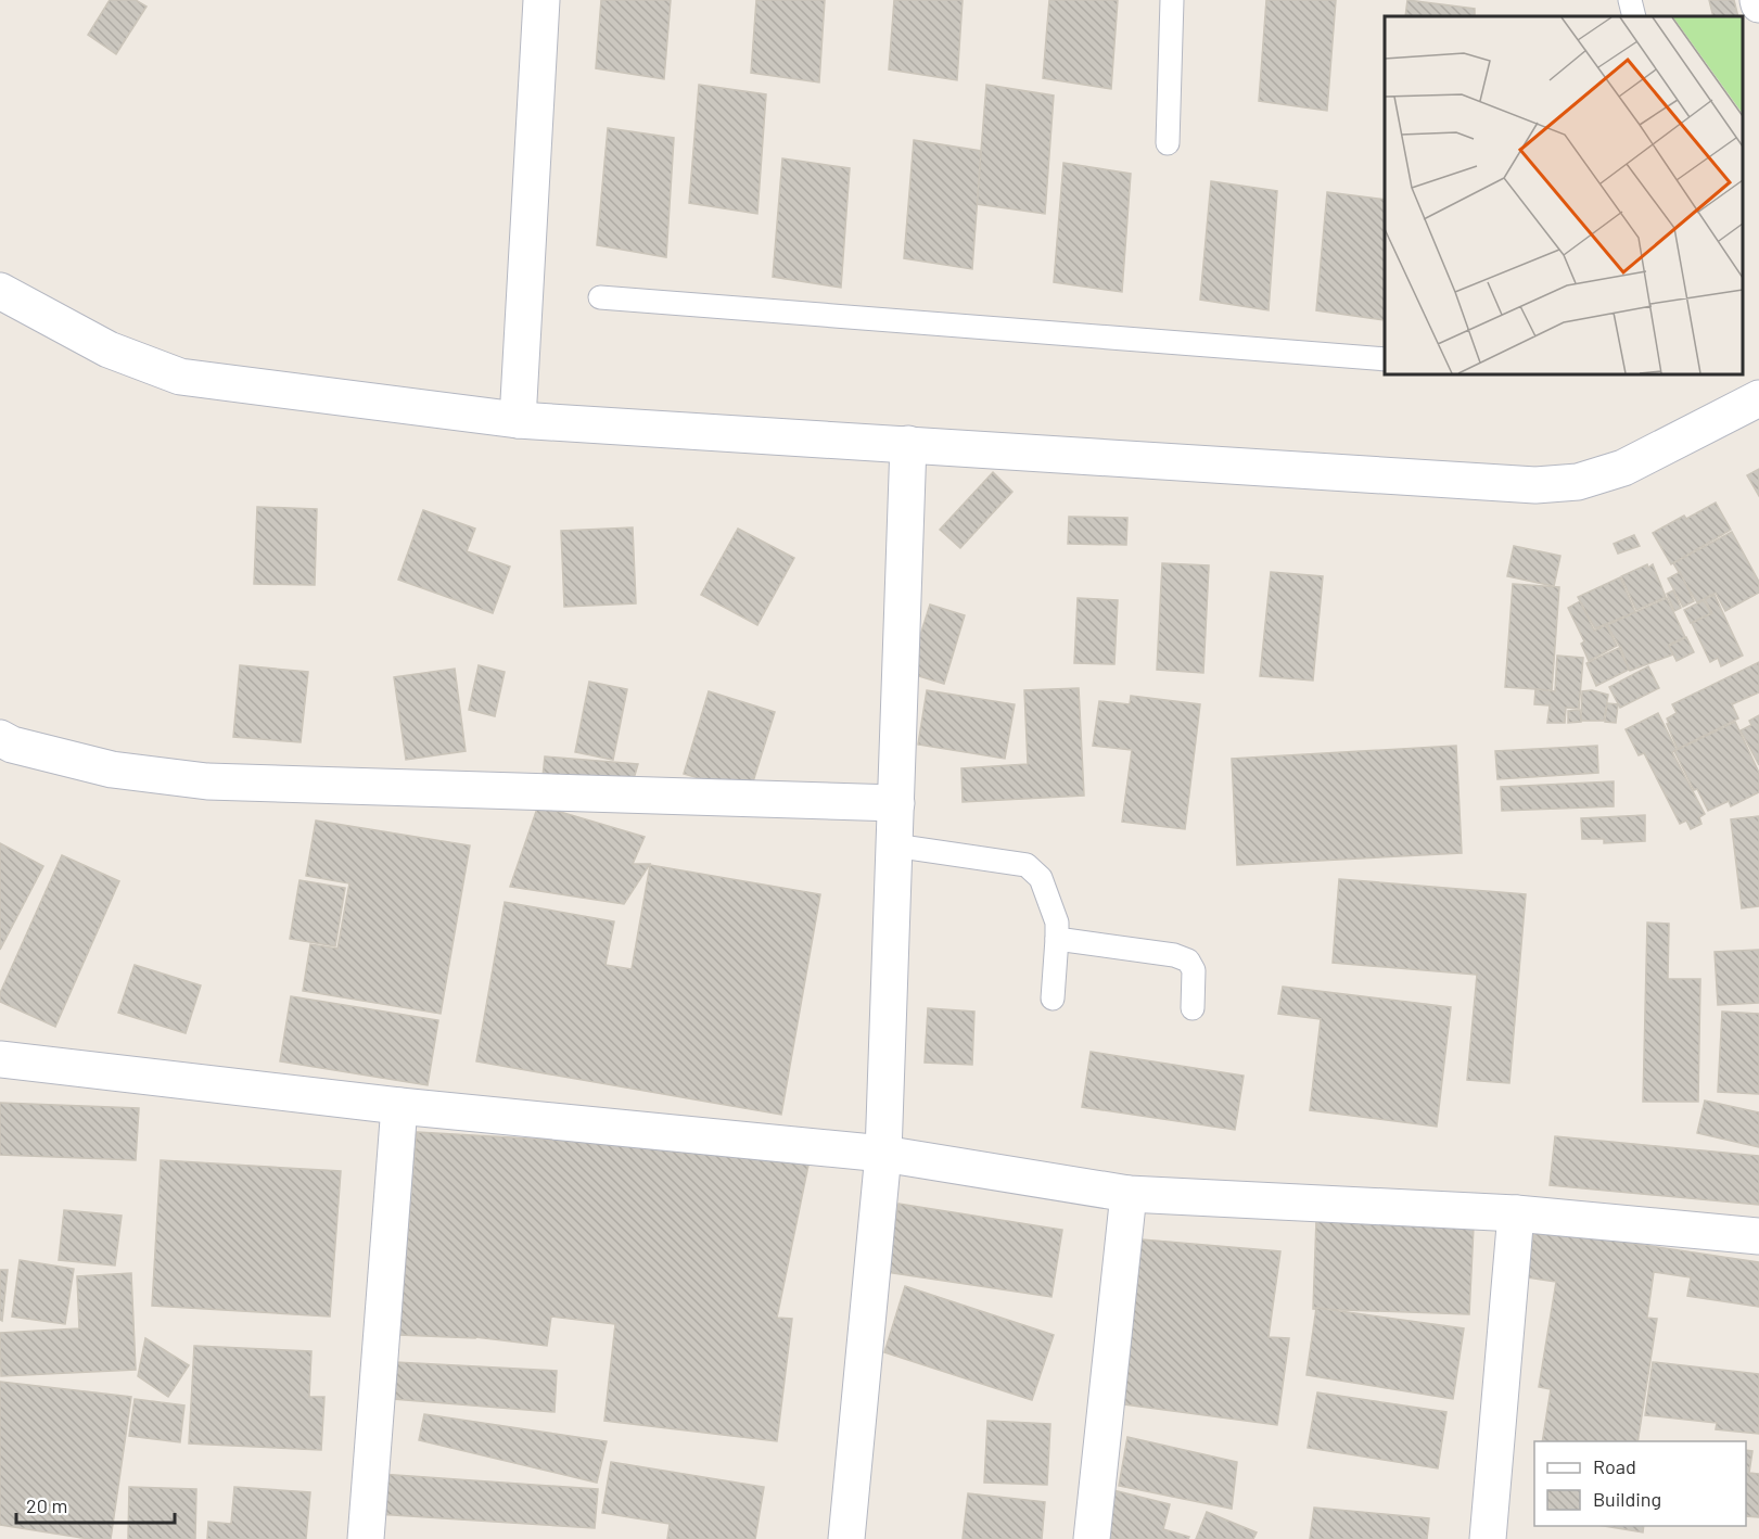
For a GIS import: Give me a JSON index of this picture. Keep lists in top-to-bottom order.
{
  "legend": ["Road", "Building"],
  "scale_bar": "20 m"
}
